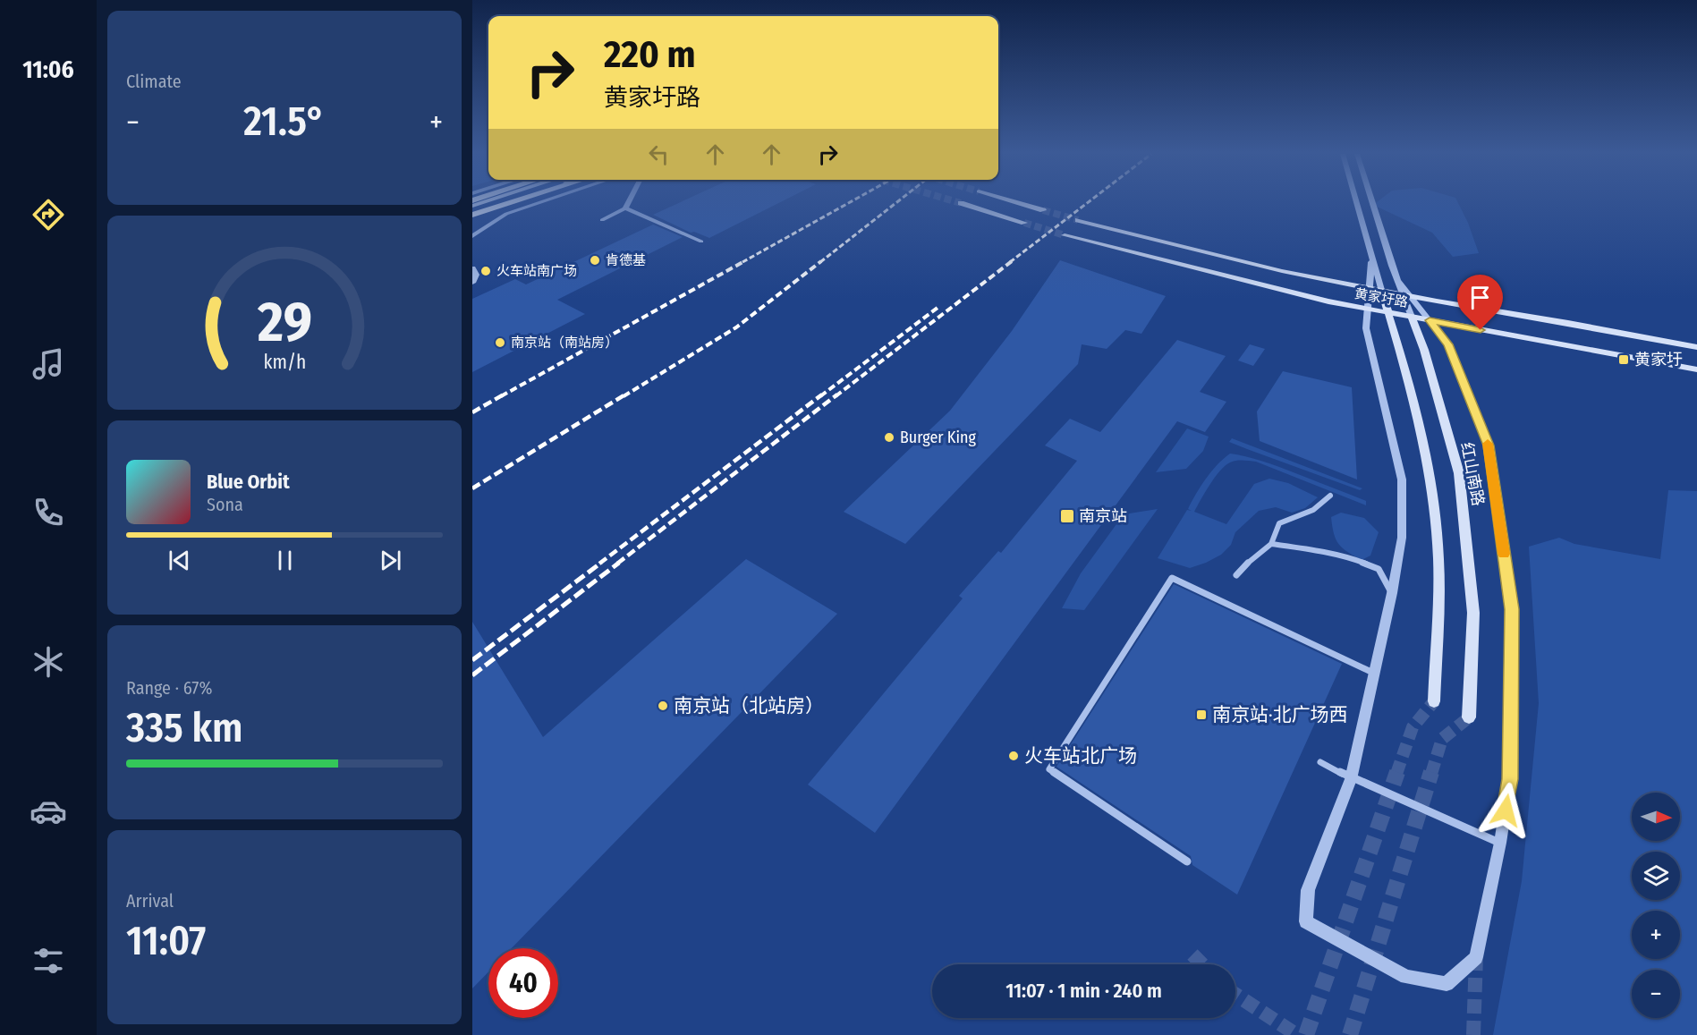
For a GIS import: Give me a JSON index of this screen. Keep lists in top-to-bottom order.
{
  "streets": {
    "main road": ["黄家圩路", "红山南路"]
  },
  "crossings": [
    ["黄家圩路", "红山南路"]
  ],
  "places": {
    "other": [
      "肯德基",
      "火车站南广场",
      "南京站（南站房）",
      "Burger King",
      "南京站（北站房）",
      "火车站北广场"
    ],
    "transit": ["黄家圩", "南京站", "南京站·北广场西"]
  },
  "north": "right",
  "page": {
    "tabs": "11:06",
    "tile": [
      "Climate",
      ["Range · 67%", "335 km"],
      ["Arrival", "11:07"]
    ],
    "turn": ["220 m", "黄家圩路"],
    "heat": ["−", "21.5°", "+"],
    "song": ["Blue Orbit", "Sona"],
    "map_buttons": ["+", "−"],
    "limit": "40",
    "trip": "11:07 · 1 min · 240 m",
    "gauge": ["29", "km/h"]
  }
}
